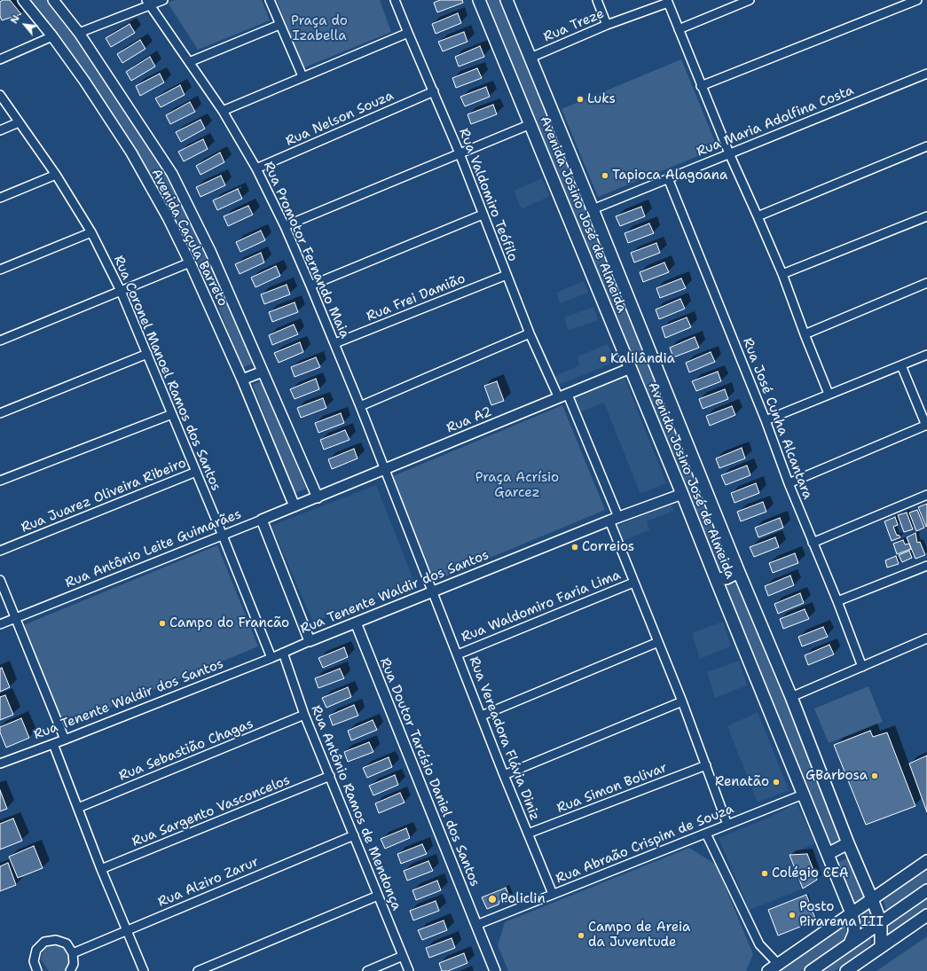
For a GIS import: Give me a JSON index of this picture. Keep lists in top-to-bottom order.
{
  "streets": {
    "main road": ["Avenida Josino José de Almeida"],
    "street": [
      "Rua Treze",
      "Rua Nelson Souza",
      "Rua Maria Adolfina Costa",
      "Rua Valdomiro Teófilo",
      "Avenida Caçula Barreto",
      "Rua Promotor Fernando Maia",
      "Rua Frei Damião",
      "Rua Coronel Manoel Ramos dos Santos",
      "Rua José Cunha Alcantara",
      "Rua A2",
      "Rua Juarez Oliveira Ribeiro",
      "Rua Antônio Leite Guimarães",
      "Rua Tenente Waldir dos Santos",
      "Rua Waldomiro Faria Lima",
      "Rua Vereadora Flávia Diniz",
      "Rua Sebastião Chagas",
      "Rua Doutor Tarcísio Daniel dos Santos",
      "Rua Simon Bolivar",
      "Rua Antônio Ramos de Mendonça",
      "Rua Sargento Vasconcelos",
      "Rua Abraão Crispim de Souza",
      "Rua Alziro Zarur"
    ]
  },
  "crossings": [
    ["Rua Treze", "Avenida Josino José de Almeida"],
    ["Rua Nelson Souza", "Rua Valdomiro Teófilo"],
    ["Rua Nelson Souza", "Rua Promotor Fernando Maia"],
    ["Rua Maria Adolfina Costa", "Avenida Josino José de Almeida"],
    ["Rua Maria Adolfina Costa", "Rua José Cunha Alcantara"],
    ["Rua Valdomiro Teófilo", "Rua Frei Damião"],
    ["Rua Valdomiro Teófilo", "Rua A2"],
    ["Rua Valdomiro Teófilo", "Rua Tenente Waldir dos Santos"],
    ["Rua Valdomiro Teófilo", "Rua Waldomiro Faria Lima"],
    ["Rua Valdomiro Teófilo", "Rua Simon Bolivar"],
    ["Rua Valdomiro Teófilo", "Rua Abraão Crispim de Souza"],
    ["Avenida Josino José de Almeida", "Rua A2"],
    ["Avenida Josino José de Almeida", "Rua Tenente Waldir dos Santos"],
    ["Avenida Josino José de Almeida", "Rua Abraão Crispim de Souza"],
    ["Avenida Caçula Barreto", "Rua A2"],
    ["Avenida Caçula Barreto", "Rua Antônio Leite Guimarães"],
    ["Rua Promotor Fernando Maia", "Rua Frei Damião"],
    ["Rua Promotor Fernando Maia", "Rua A2"],
    ["Rua Promotor Fernando Maia", "Rua Vereadora Flávia Diniz"],
    ["Rua Coronel Manoel Ramos dos Santos", "Rua Juarez Oliveira Ribeiro"],
    ["Rua Coronel Manoel Ramos dos Santos", "Rua Antônio Leite Guimarães"],
    ["Rua Coronel Manoel Ramos dos Santos", "Rua Tenente Waldir dos Santos"],
    ["Rua A2", "Rua Antônio Leite Guimarães"],
    ["Rua A2", "Rua Vereadora Flávia Diniz"],
    ["Rua Tenente Waldir dos Santos", "Rua Vereadora Flávia Diniz"],
    ["Rua Tenente Waldir dos Santos", "Rua Doutor Tarcísio Daniel dos Santos"],
    ["Rua Tenente Waldir dos Santos", "Rua Antônio Ramos de Mendonça"],
    ["Rua Waldomiro Faria Lima", "Rua Vereadora Flávia Diniz"],
    ["Rua Vereadora Flávia Diniz", "Rua Simon Bolivar"],
    ["Rua Vereadora Flávia Diniz", "Rua Abraão Crispim de Souza"],
    ["Rua Sebastião Chagas", "Rua Antônio Ramos de Mendonça"],
    ["Rua Doutor Tarcísio Daniel dos Santos", "Rua Abraão Crispim de Souza"],
    ["Rua Antônio Ramos de Mendonça", "Rua Sargento Vasconcelos"],
    ["Rua Antônio Ramos de Mendonça", "Rua Alziro Zarur"]
  ],
  "parks": ["Praça do Izabella", "Praça Acrísio Garcez"],
  "places": [
    "Luks",
    "Tapioca Alagoana",
    "Kalilândia",
    "Correios",
    "Campo do Francão",
    "GBarbosa",
    "Renatão",
    "Colégio CEA",
    "Policlin",
    "Posto Pirarema III",
    "Campo de Areia da Juventude"
  ],
  "north": "top left"
}
